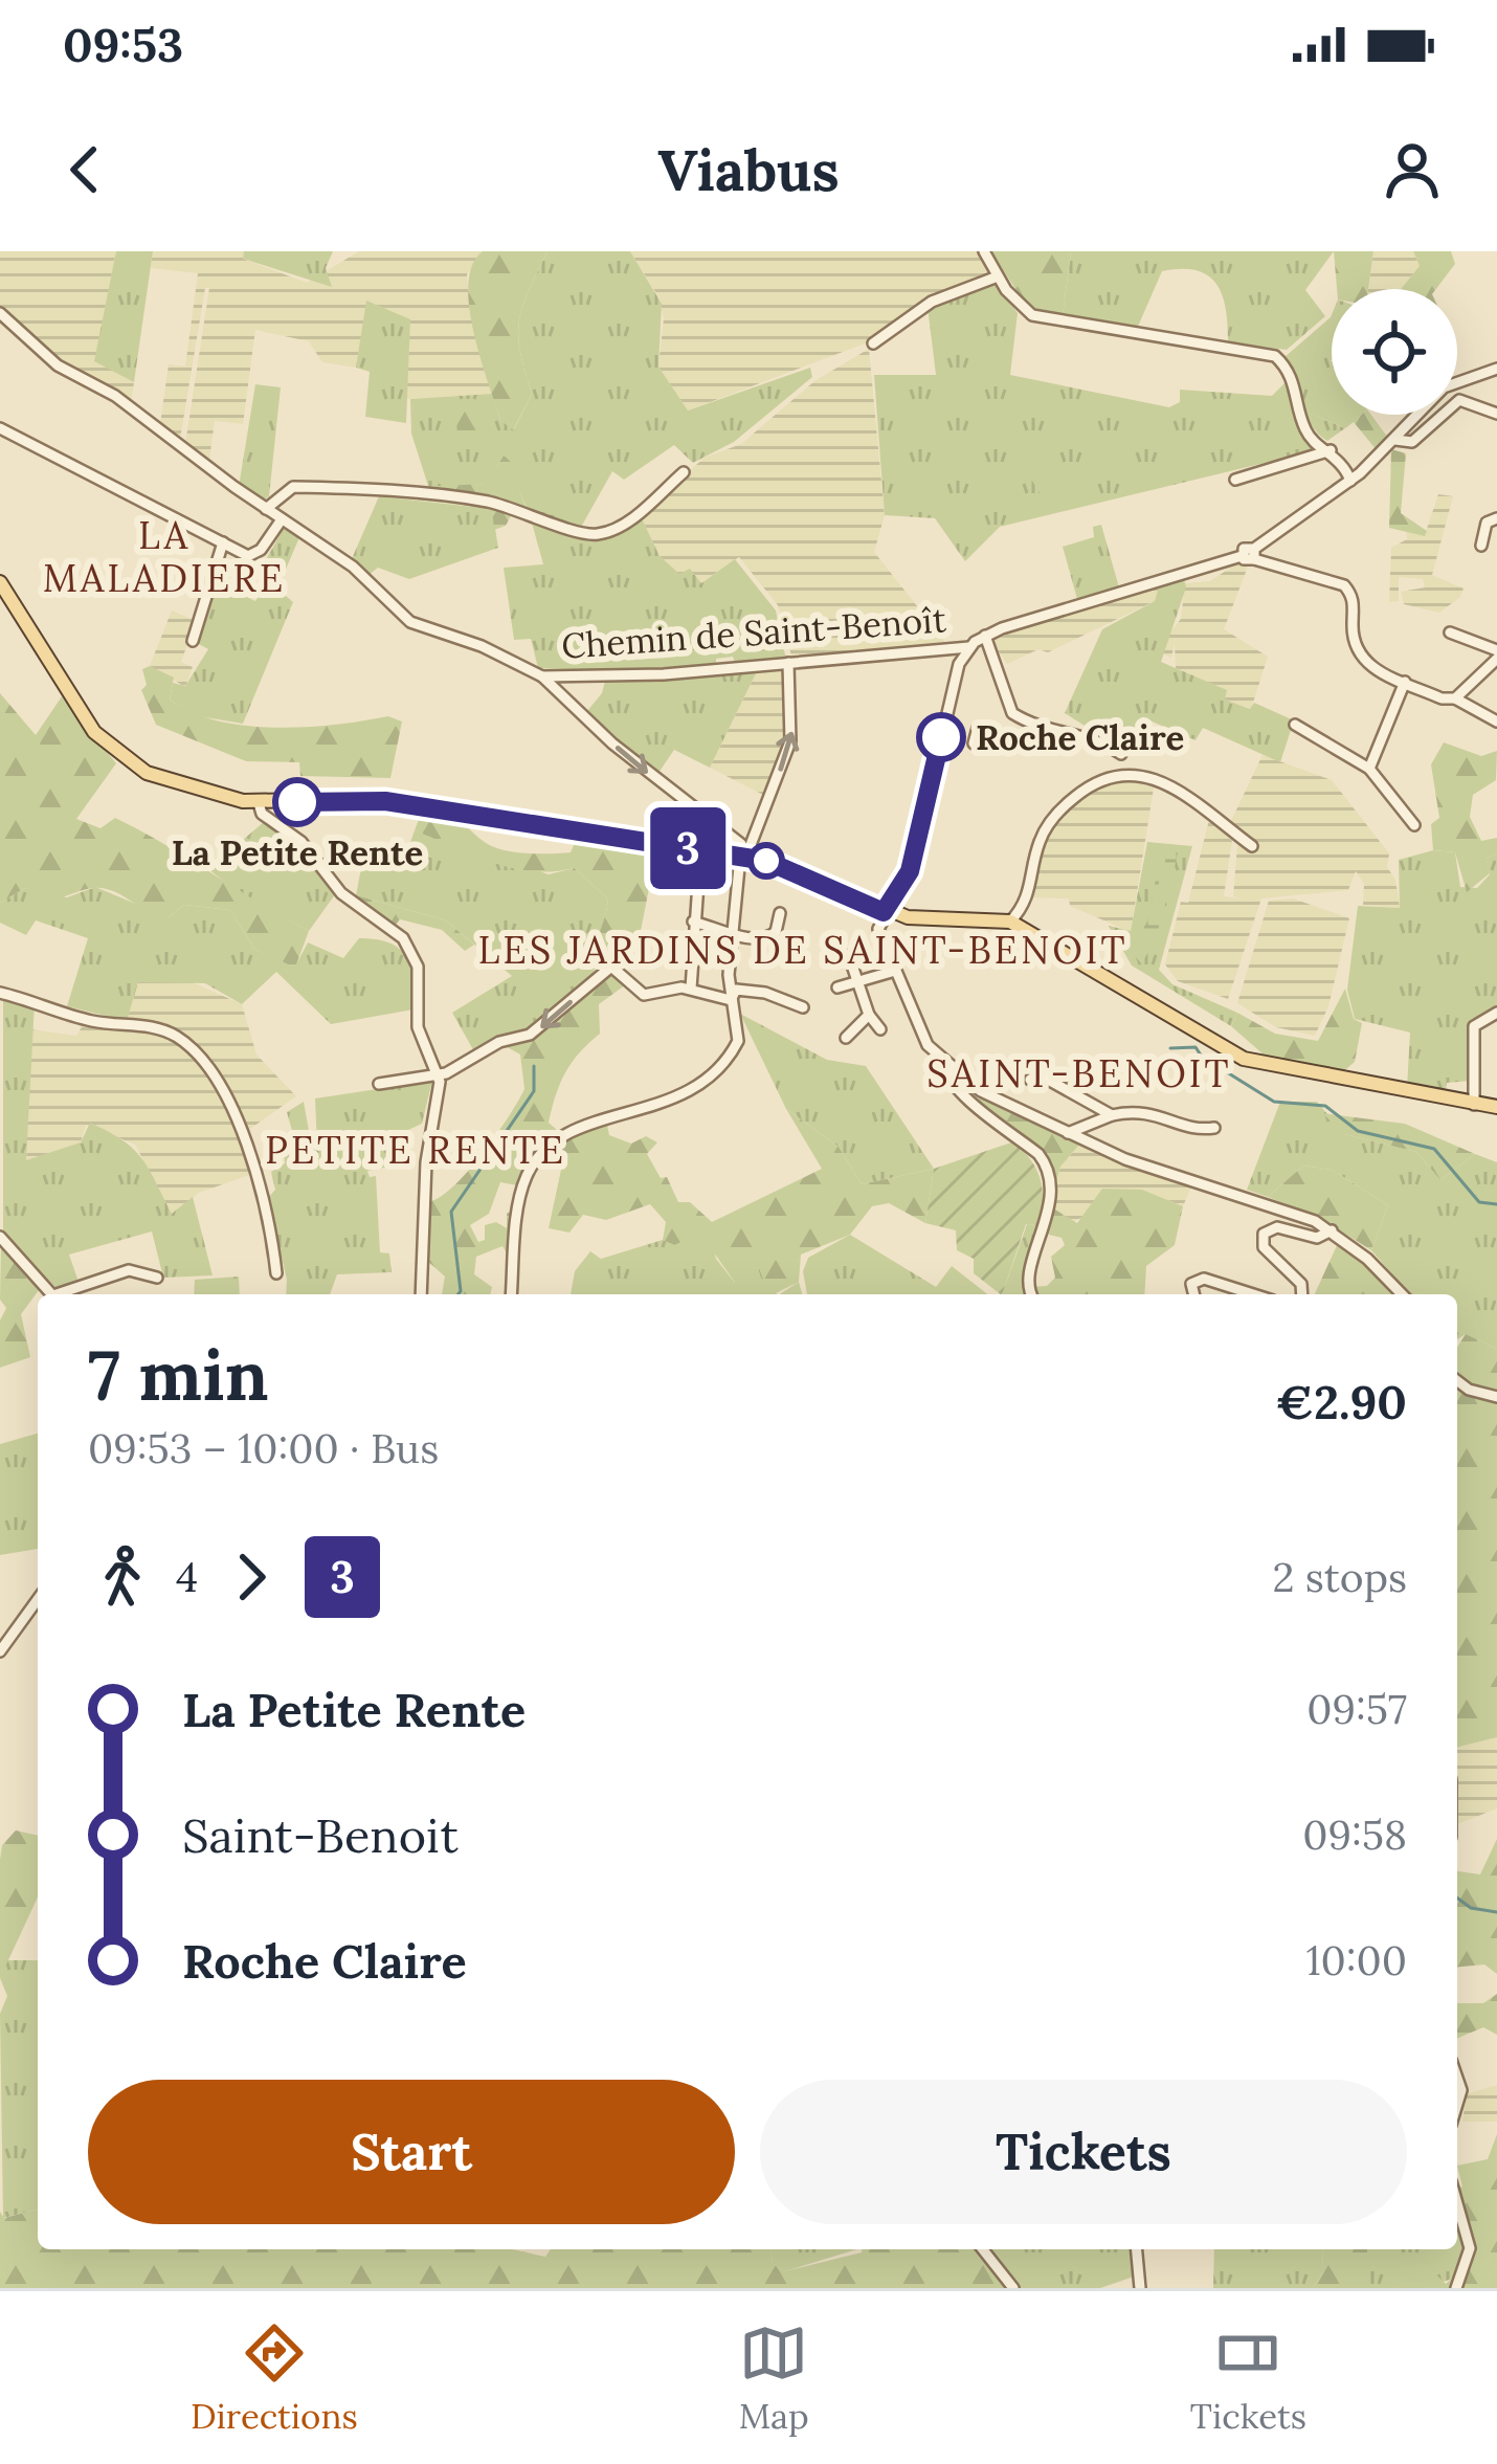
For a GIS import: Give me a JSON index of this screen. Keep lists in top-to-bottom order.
{
  "streets": {
    "street": ["Chemin de Saint-Benoît"]
  },
  "districts": [
    "LA MALADIERE",
    "LES JARDINS DE SAINT-BENOIT",
    "SAINT-BENOIT",
    "PETITE RENTE"
  ],
  "places": ["Roche Claire", "La Petite Rente"],
  "lines": ["bus line 3"],
  "page": {
    "status": "09:53",
    "header": "Viabus",
    "on_map": "3",
    "heading": ["7 min", "09:53 – 10:00 · Bus", "€2.90"],
    "legs": ["4", "3", "2 stops"],
    "list": [
      {
        "name": "La Petite Rente",
        "value": "09:57"
      },
      {
        "name": "Saint-Benoit",
        "value": "09:58"
      },
      {
        "name": "Roche Claire",
        "value": "10:00"
      }
    ],
    "buttons": ["Start", "Tickets"],
    "tabs": ["Directions", "Map", "Tickets"]
  }
}
